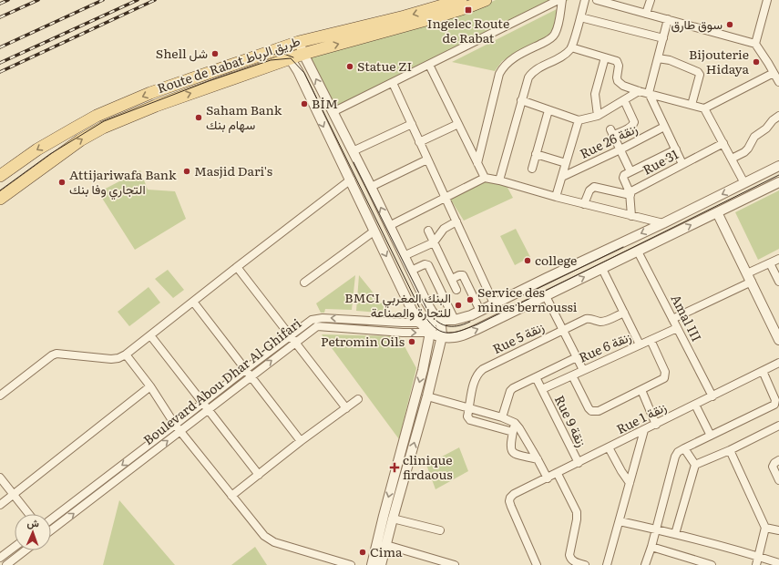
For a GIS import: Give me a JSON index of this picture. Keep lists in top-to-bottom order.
{
  "streets": {
    "main road": ["Route de Rabat طريق الرباط"],
    "street": [
      "Rue 26 زنقة",
      "Rue 31",
      "Amal III",
      "Rue 5 زنقة",
      "Rue 6 زنقة",
      "Boulevard Abou Dhar Al-Ghifari",
      "Rue 1 زنقة",
      "Rue 9 زنقة"
    ]
  },
  "crossings": [
    ["Amal III", "Rue 6 زنقة"],
    ["Amal III", "Boulevard Abou Dhar Al-Ghifari"],
    ["Amal III", "Rue 1 زنقة"],
    ["Rue 6 زنقة", "Rue 9 زنقة"],
    ["Rue 1 زنقة", "Rue 9 زنقة"]
  ],
  "places": {
    "transit": ["Ingelec Route de Rabat"],
    "other": [
      "سوق طارق",
      "Shell شل",
      "Bijouterie Hidaya",
      "Statue ZI",
      "BİM",
      "Saham Bank سهام بنك",
      "Masjid Dari's",
      "Attijariwafa Bank التجاري وفا بنك",
      "college",
      "Service des mines bernoussi",
      "BMCI البنك المغربي للتجارة والصناعة",
      "Petromin Oils",
      "Cima"
    ],
    "health": ["clinique firdaous"]
  },
  "north": "top"
}
